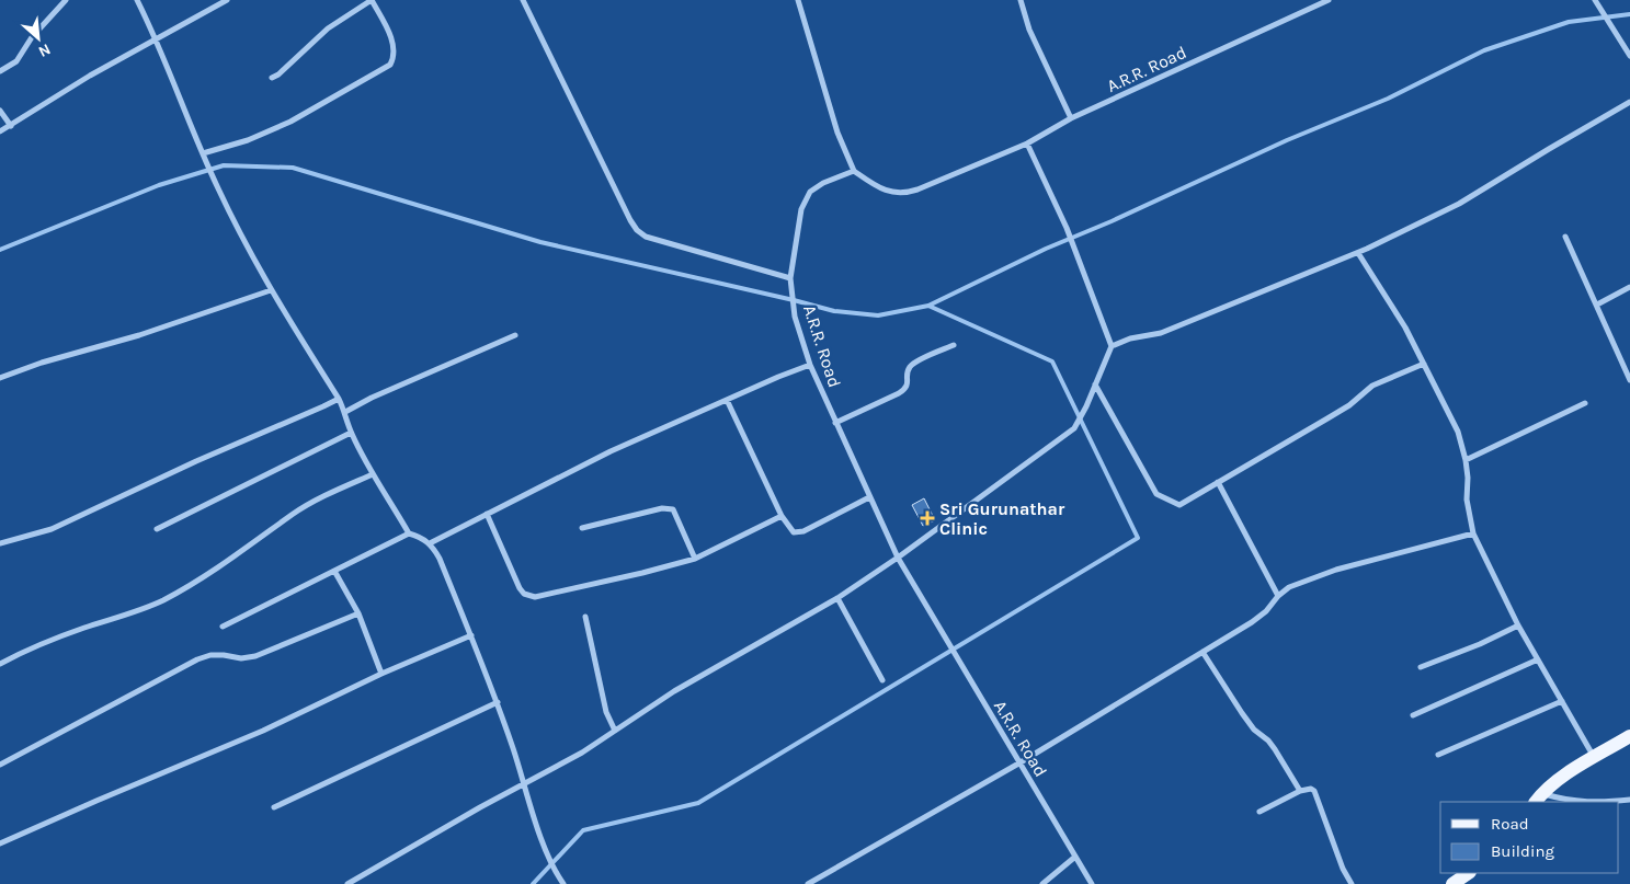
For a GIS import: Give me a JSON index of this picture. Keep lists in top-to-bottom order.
{
  "streets": {
    "street": ["A.R.R. Road"]
  },
  "places": {
    "health": ["Sri Gurunathar Clinic"]
  },
  "legend": ["Road", "Building"],
  "north": "bottom right"
}
